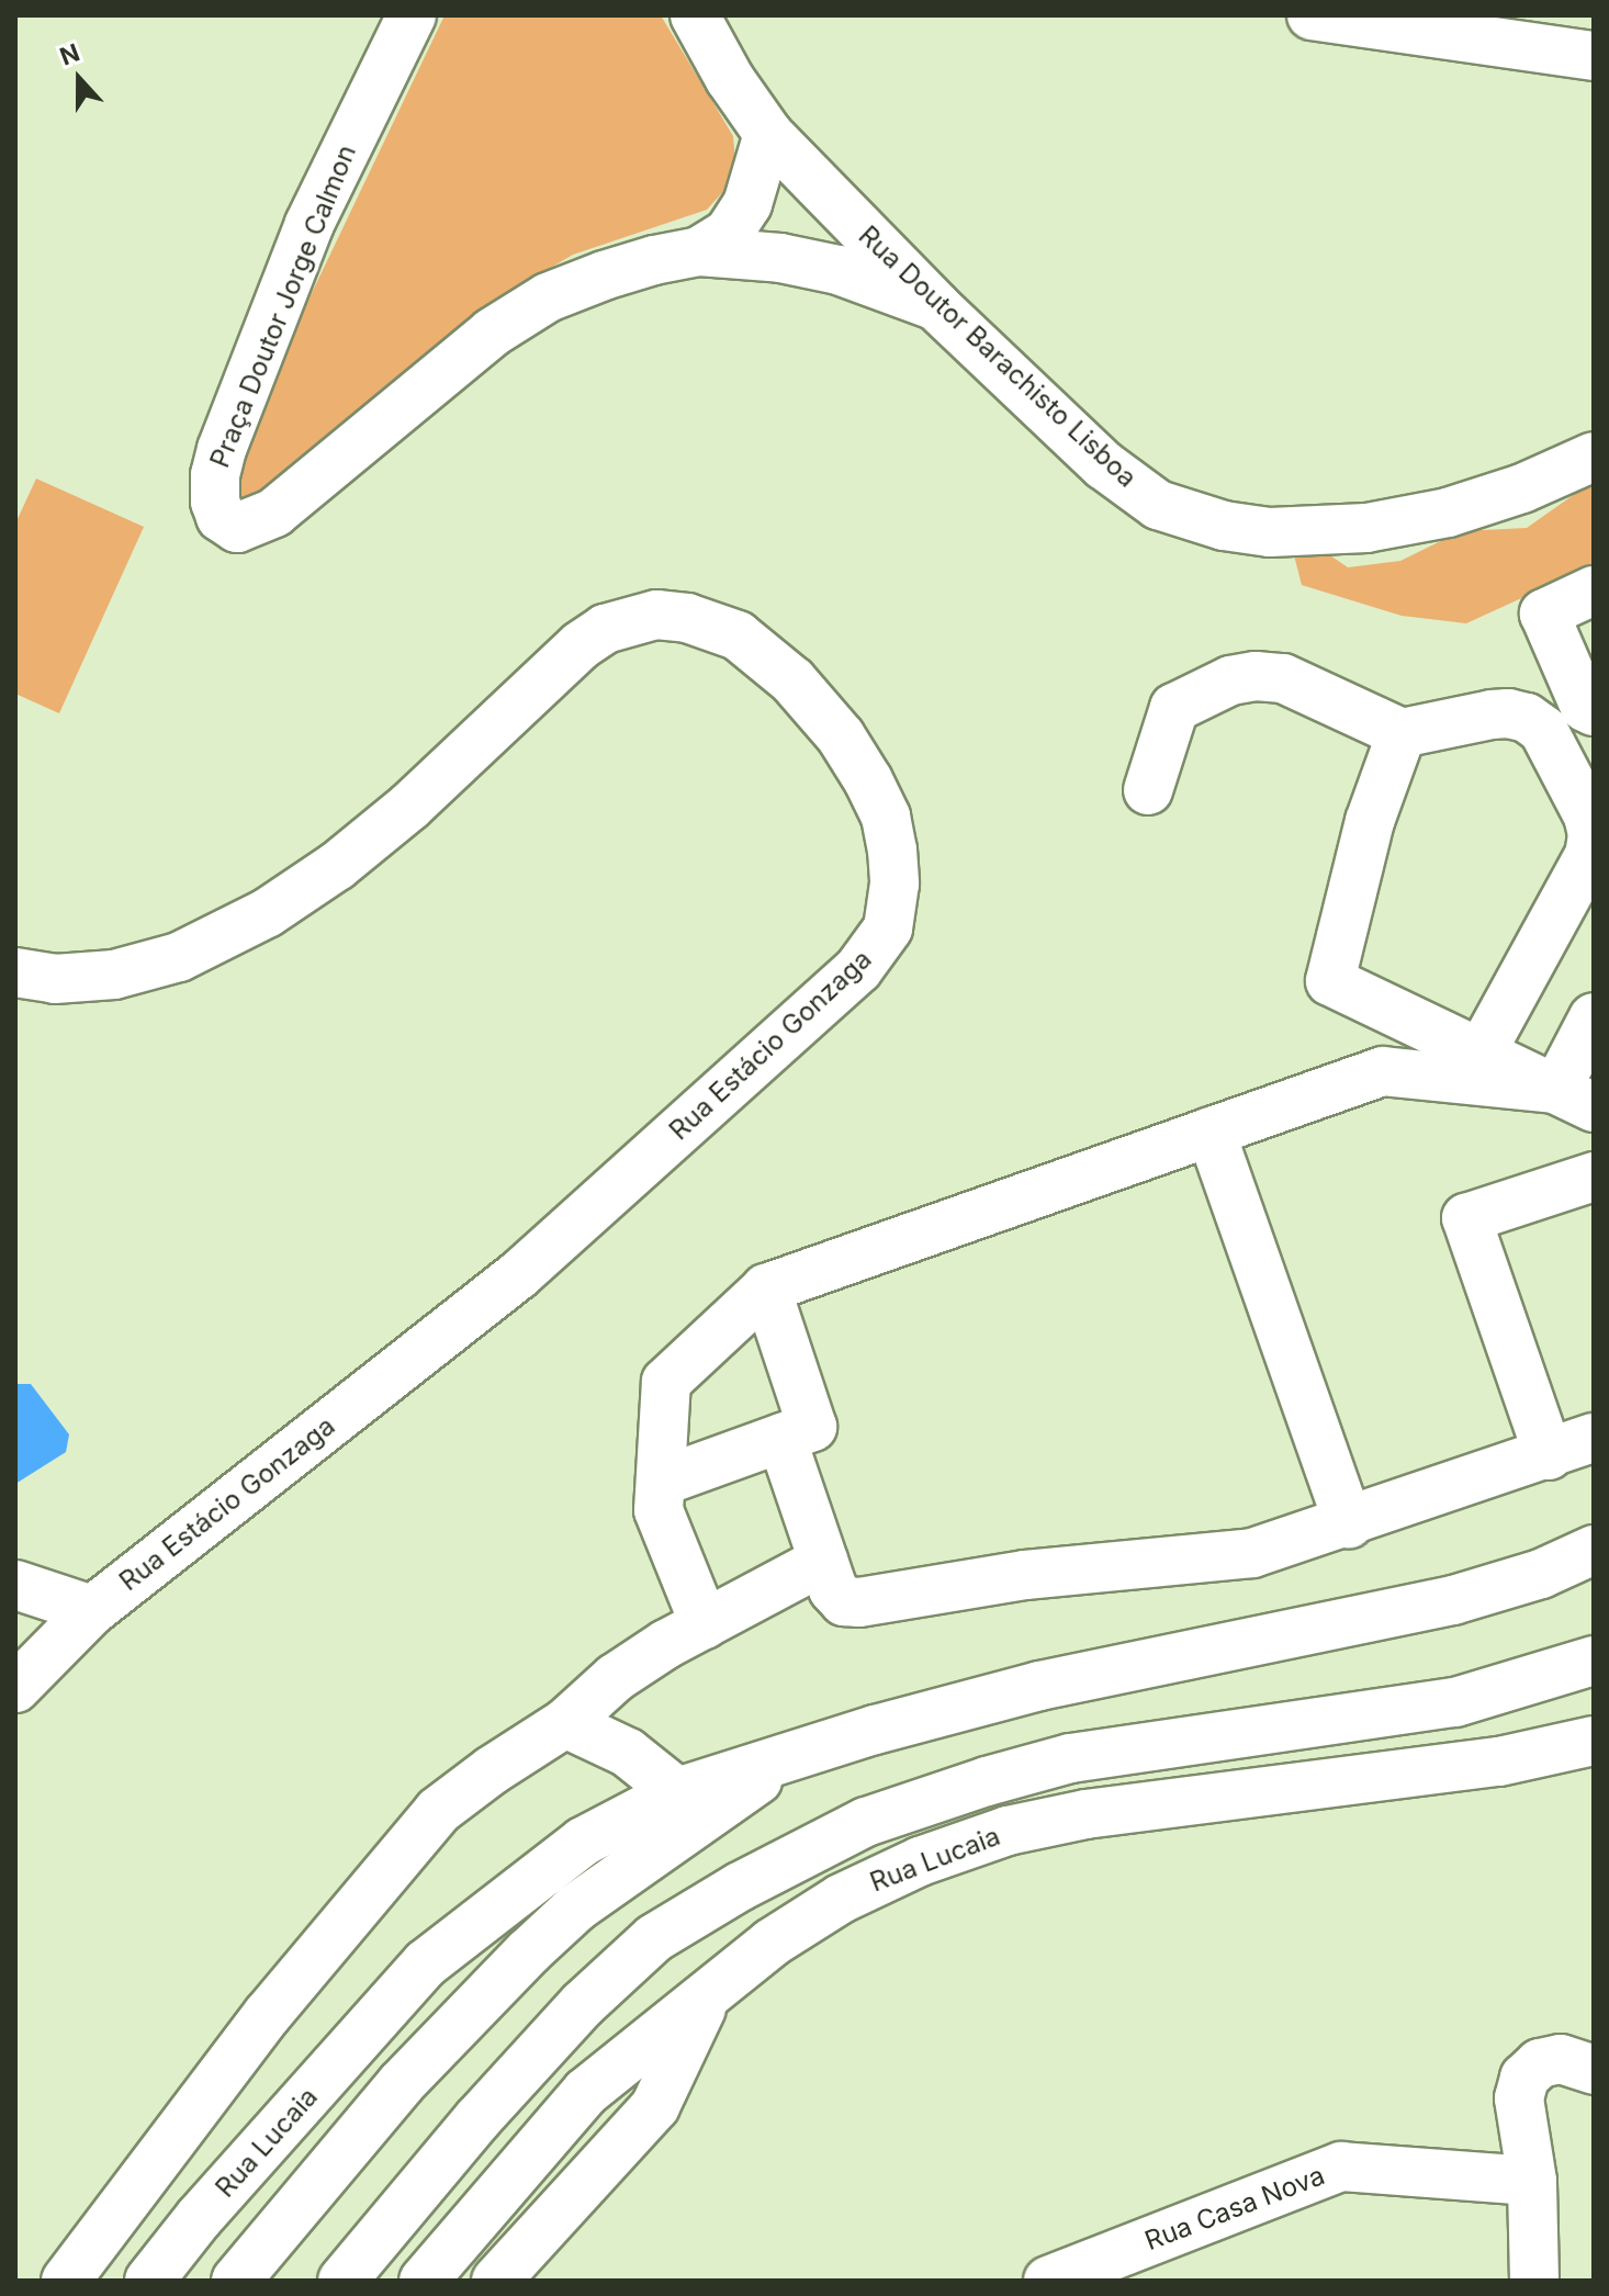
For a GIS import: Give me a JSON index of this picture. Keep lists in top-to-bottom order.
{
  "streets": {
    "street": [
      "Praça Doutor Jorge Calmon",
      "Rua Doutor Barachisto Lisboa",
      "Rua Estácio Gonzaga",
      "Rua Lucaia",
      "Rua Casa Nova"
    ]
  },
  "crossings": [
    ["Praça Doutor Jorge Calmon", "Rua Doutor Barachisto Lisboa"]
  ],
  "north": "top"
}
